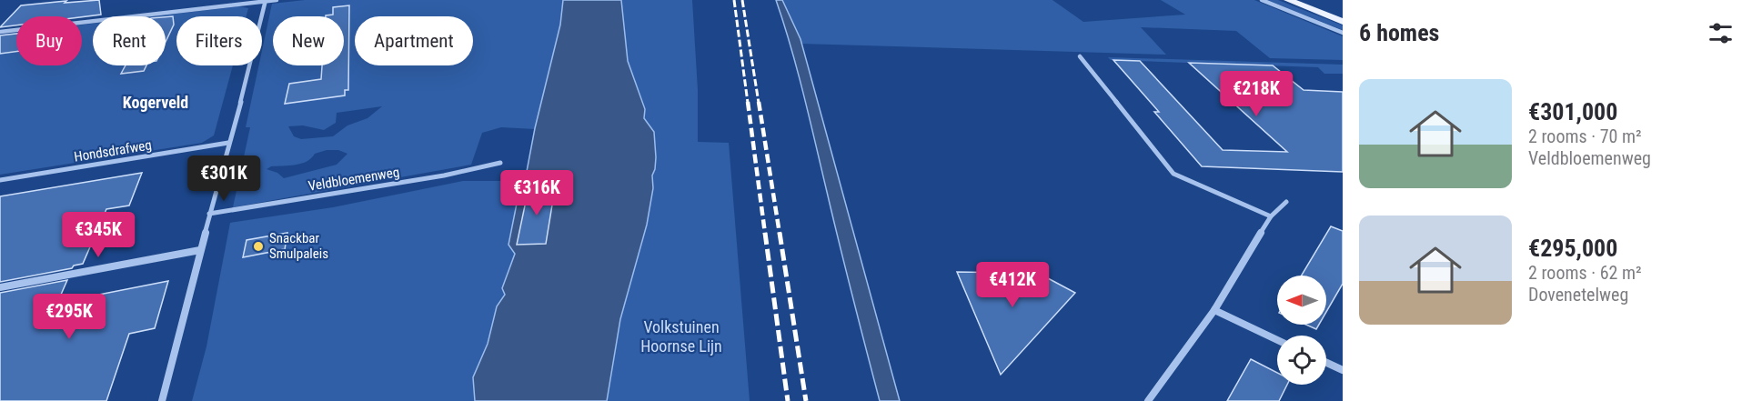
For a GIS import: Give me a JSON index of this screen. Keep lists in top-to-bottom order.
{
  "streets": {
    "street": ["Hondsdrafweg", "Veldbloemenweg"]
  },
  "districts": ["Kogerveld"],
  "parks": ["Volkstuinen Hoornse Lijn"],
  "places": ["Snackbar Smulpaleis"],
  "north": "left",
  "page": {
    "heading": "6 homes",
    "chip": [
      "Buy",
      "Rent",
      "Filters",
      "New",
      "Apartment"
    ],
    "list": [
      {
        "name": "€301,000",
        "note": "2 rooms · 70 m² · Veldbloemenweg"
      },
      {
        "name": "€295,000",
        "note": "2 rooms · 62 m² · Dovenetelweg"
      }
    ],
    "price": [
      "€218K",
      "€301K",
      "€316K",
      "€345K",
      "€412K",
      "€295K"
    ]
  }
}
